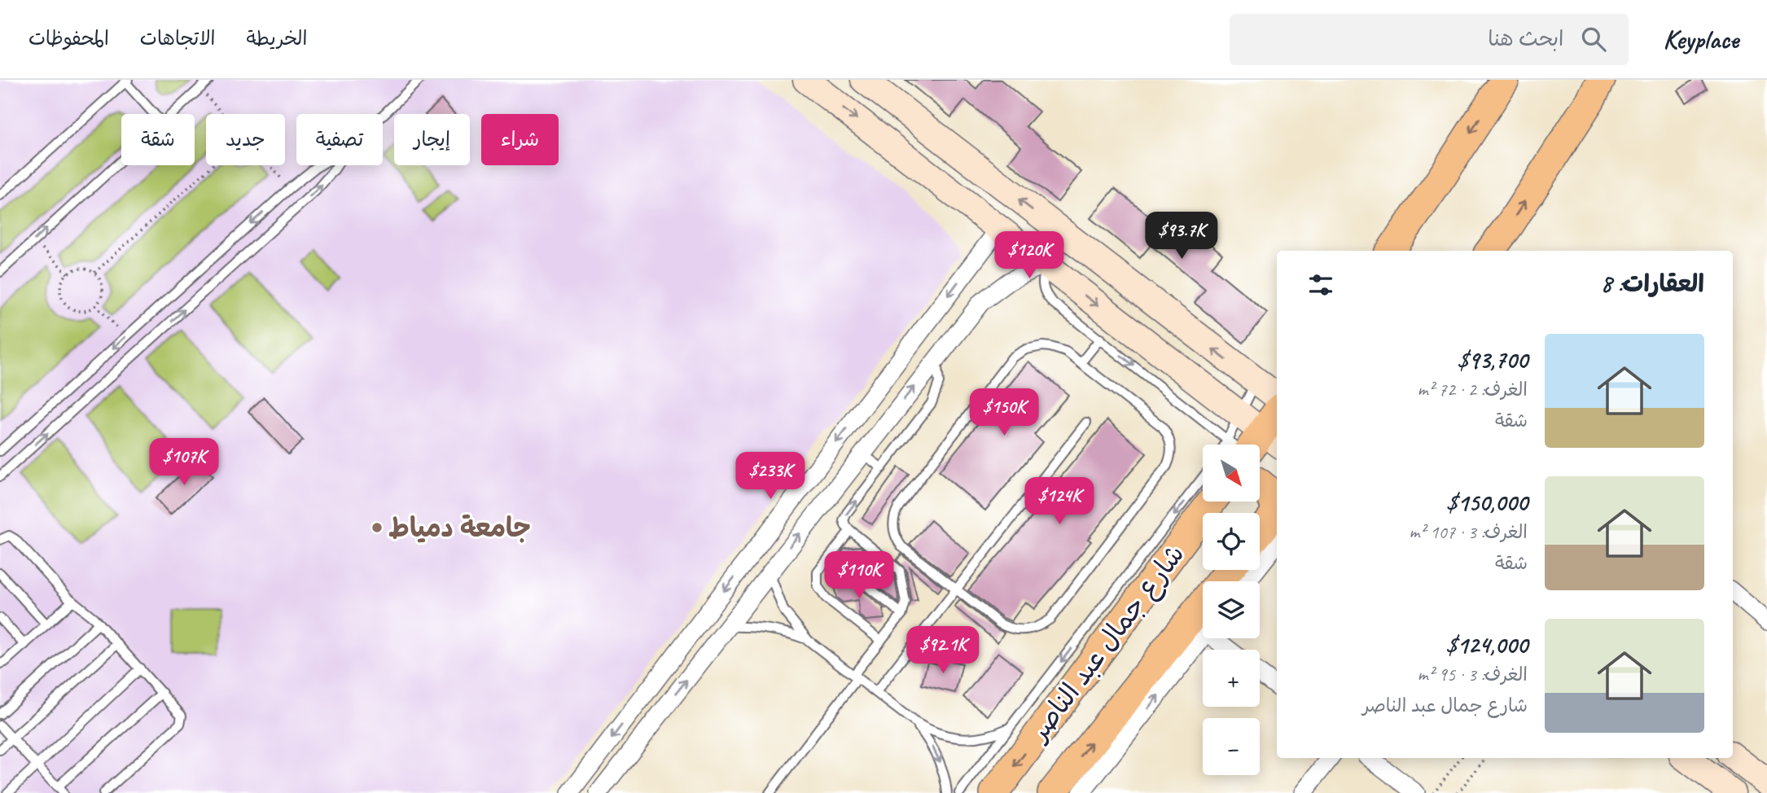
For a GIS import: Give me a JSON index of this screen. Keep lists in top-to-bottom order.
{
  "streets": {
    "main road": ["شارع جمال عبد الناصر"]
  },
  "places": ["جامعة دمياط"],
  "north": "bottom right",
  "page": {
    "header": "Keyplace",
    "search": "ابحث هنا",
    "nav": ["الخريطة", "الاتجاهات", "المحفوظات"],
    "chip": [
      "شراء",
      "إيجار",
      "تصفية",
      "جديد",
      "شقة"
    ],
    "price": [
      "$93.7K",
      "$120K",
      "$150K",
      "$107K",
      "$233K",
      "$124K",
      "$110K",
      "$92.1K"
    ],
    "heading": "العقارات: 8",
    "list": [
      {
        "name": "$93,700",
        "note": "الغرف: 2 · 72 m² · شقة"
      },
      {
        "name": "$150,000",
        "note": "الغرف: 3 · 107 m² · شقة"
      },
      {
        "name": "$124,000",
        "note": "الغرف: 3 · 95 m² · شارع جمال عبد الناصر"
      }
    ],
    "map_buttons": ["+", "−"]
  }
}
